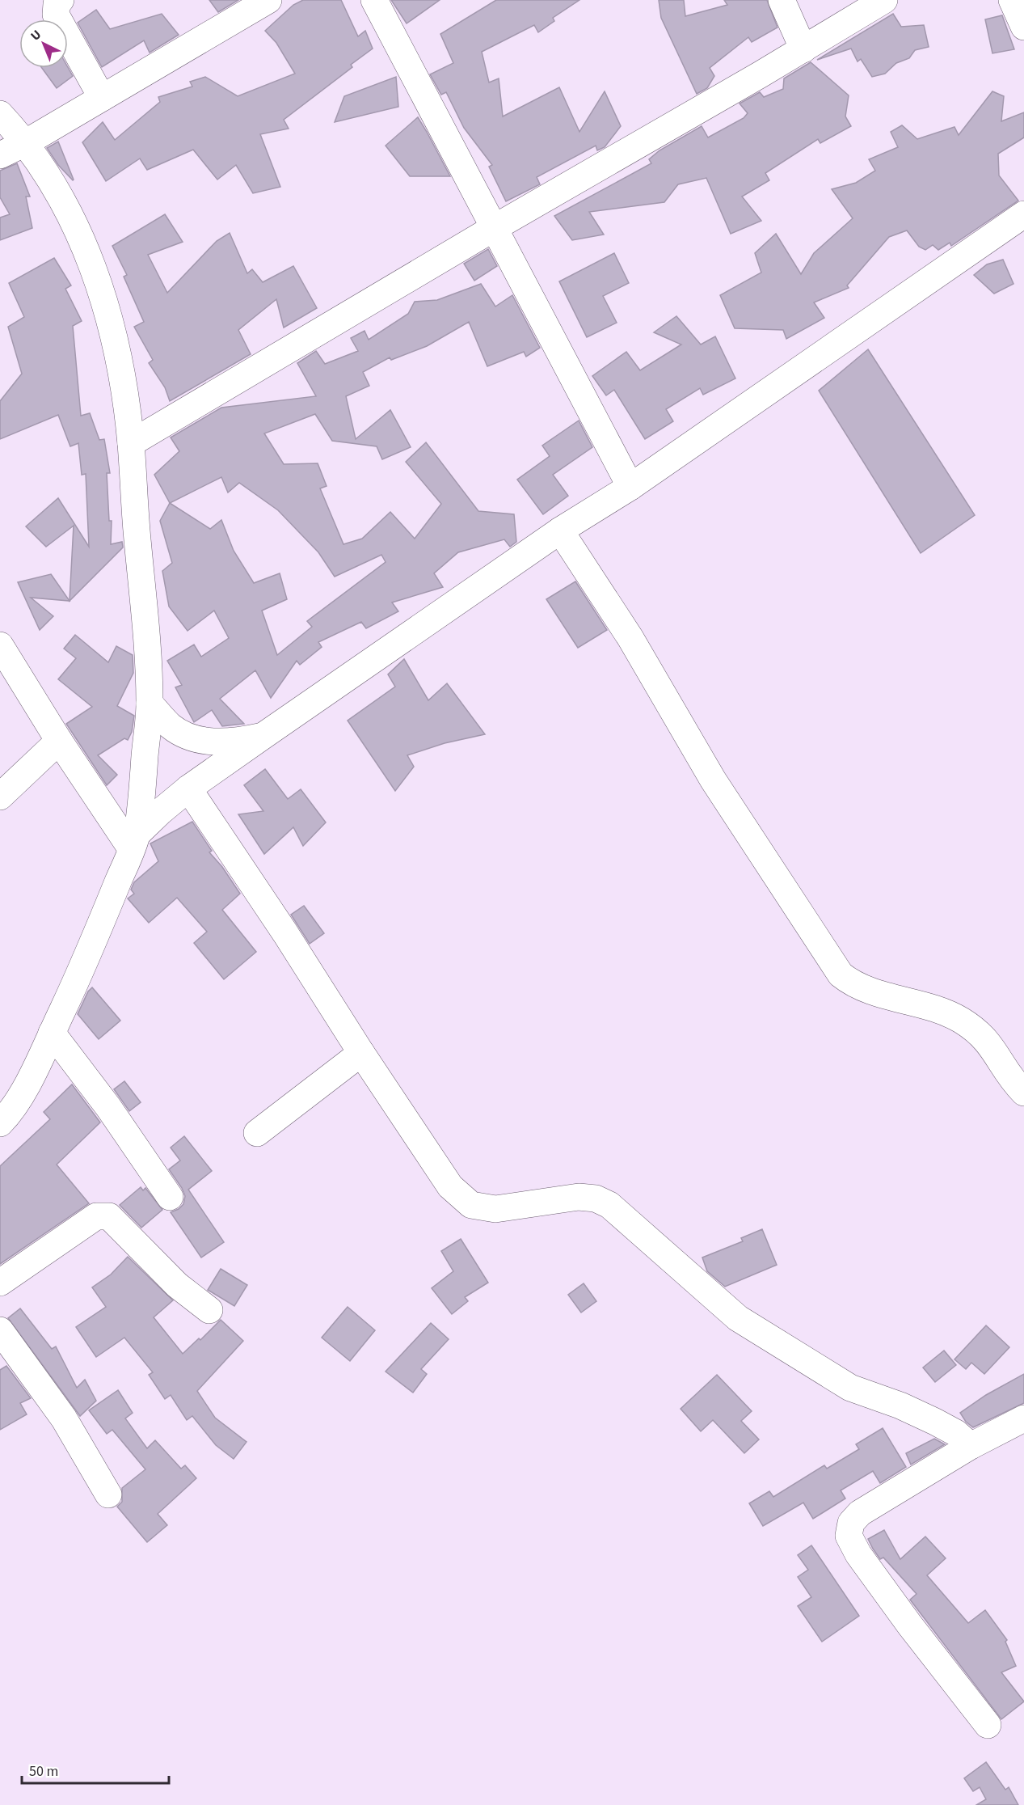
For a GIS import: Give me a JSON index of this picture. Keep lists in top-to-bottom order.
{
  "scale_bar": "50 m",
  "north": "top left"
}
